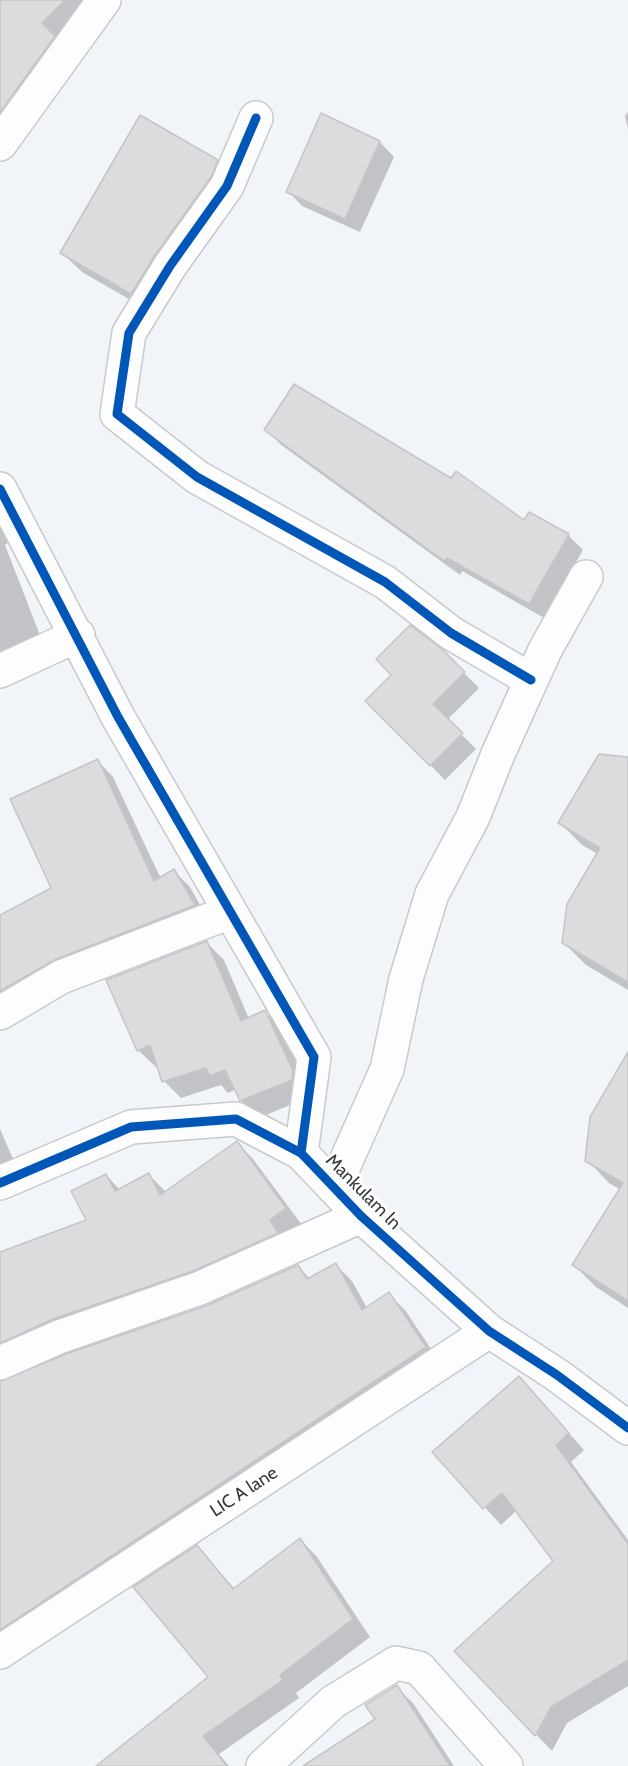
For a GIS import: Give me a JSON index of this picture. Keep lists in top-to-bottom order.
{
  "streets": {
    "street": ["Mankulam ln", "LIC A lane"]
  },
  "crossings": [
    ["Mankulam ln", "LIC A lane"]
  ]
}
